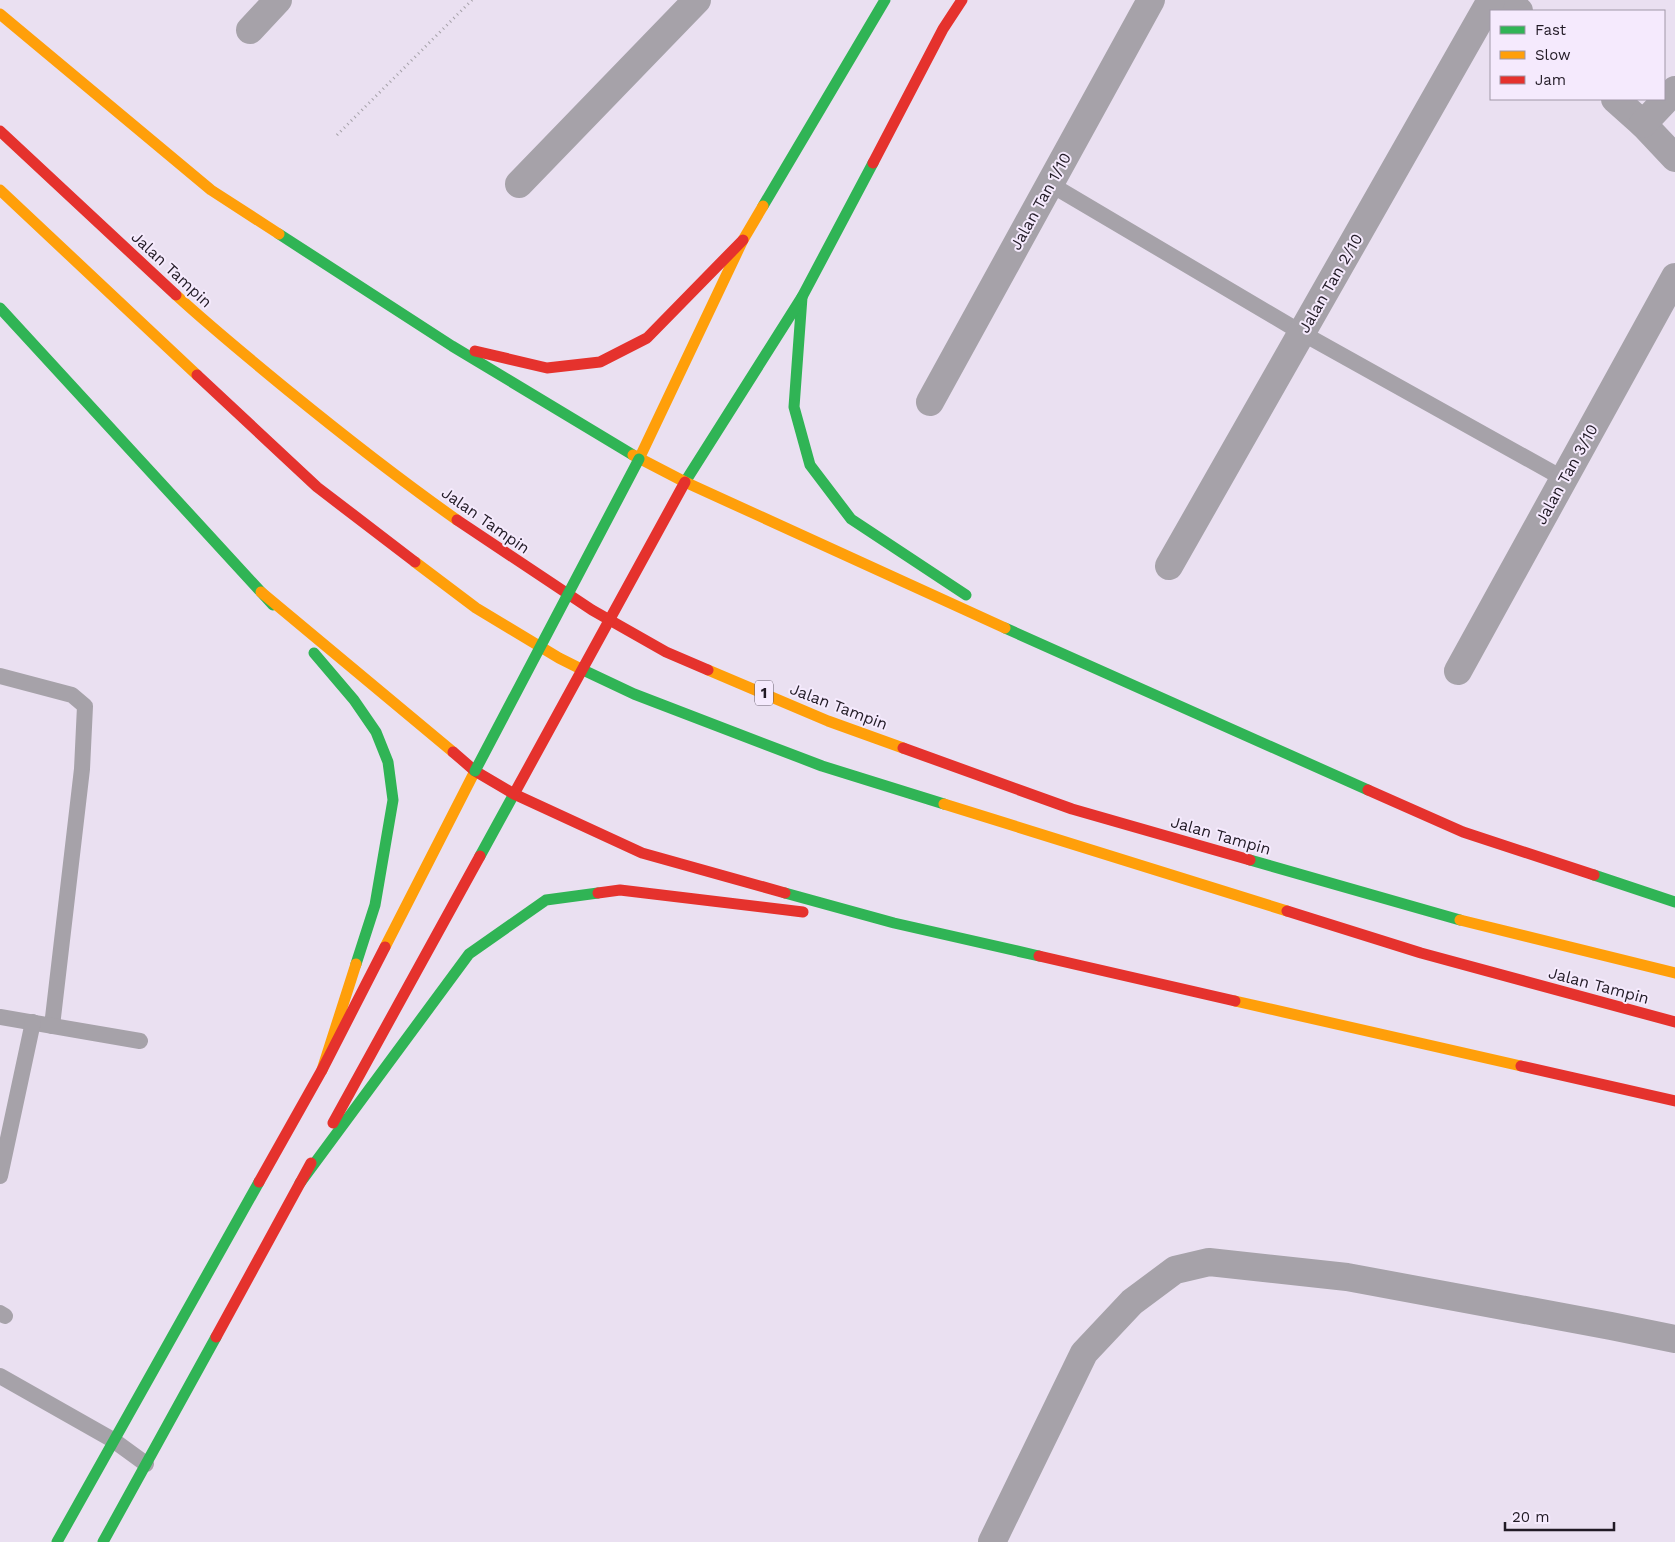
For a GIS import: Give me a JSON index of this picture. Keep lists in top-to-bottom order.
{
  "streets": {
    "main road": ["Jalan Tampin", "1"],
    "street": ["Jalan Tan 1/10", "Jalan Tan 2/10", "Jalan Tan 3/10"]
  },
  "legend": ["Fast", "Slow", "Jam"],
  "scale_bar": "20 m"
}
